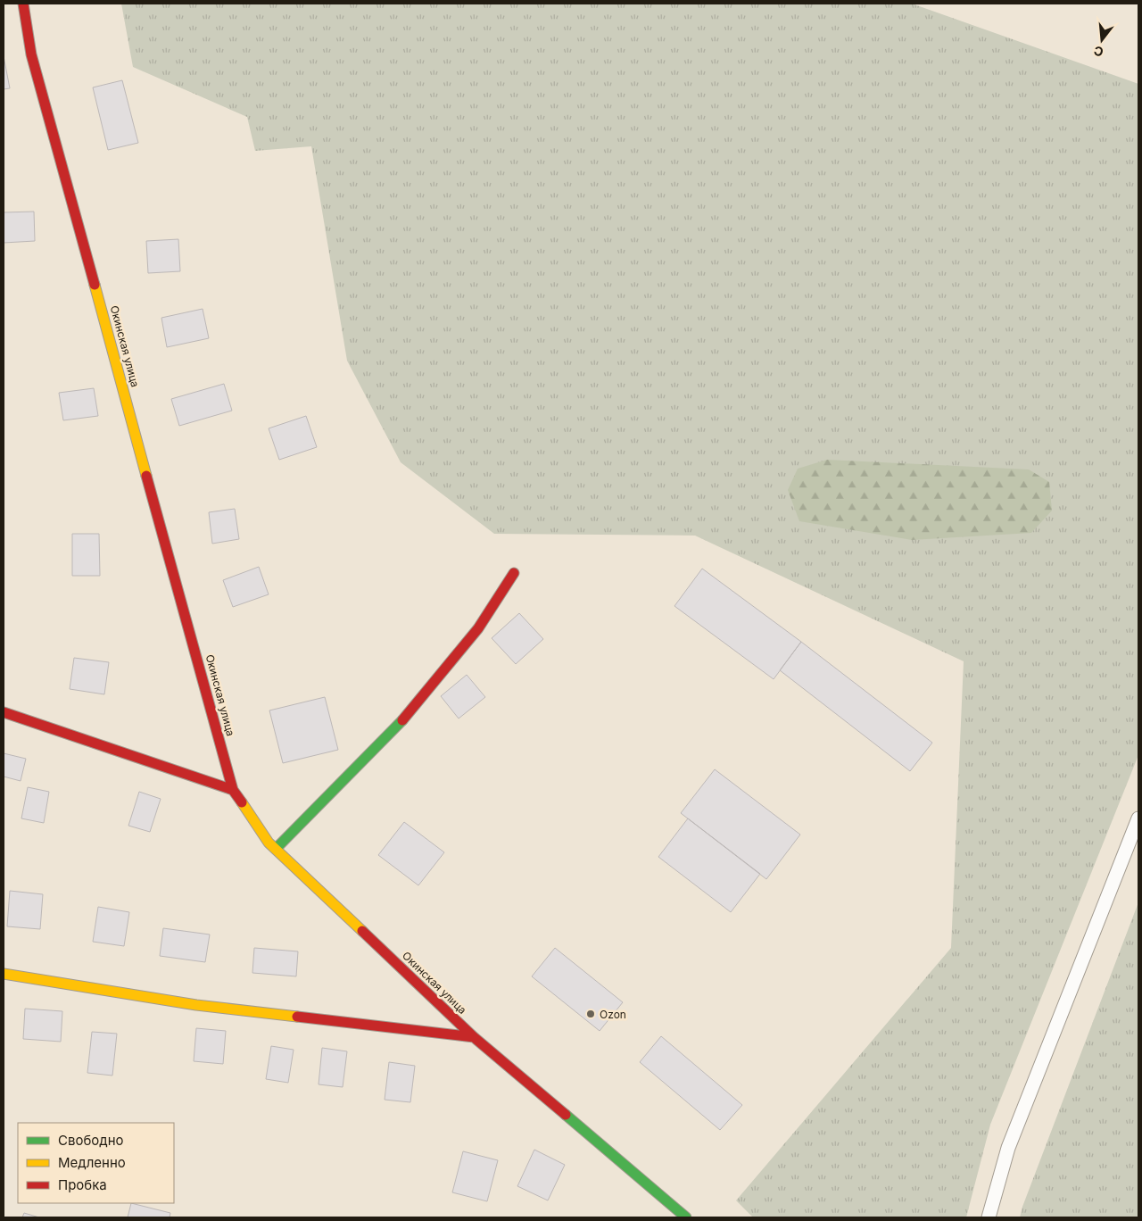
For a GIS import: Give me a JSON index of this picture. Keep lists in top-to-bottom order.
{
  "streets": {
    "street": ["Окинская улица"]
  },
  "places": ["Ozon"],
  "legend": ["Свободно", "Медленно", "Пробка"],
  "north": "bottom"
}
